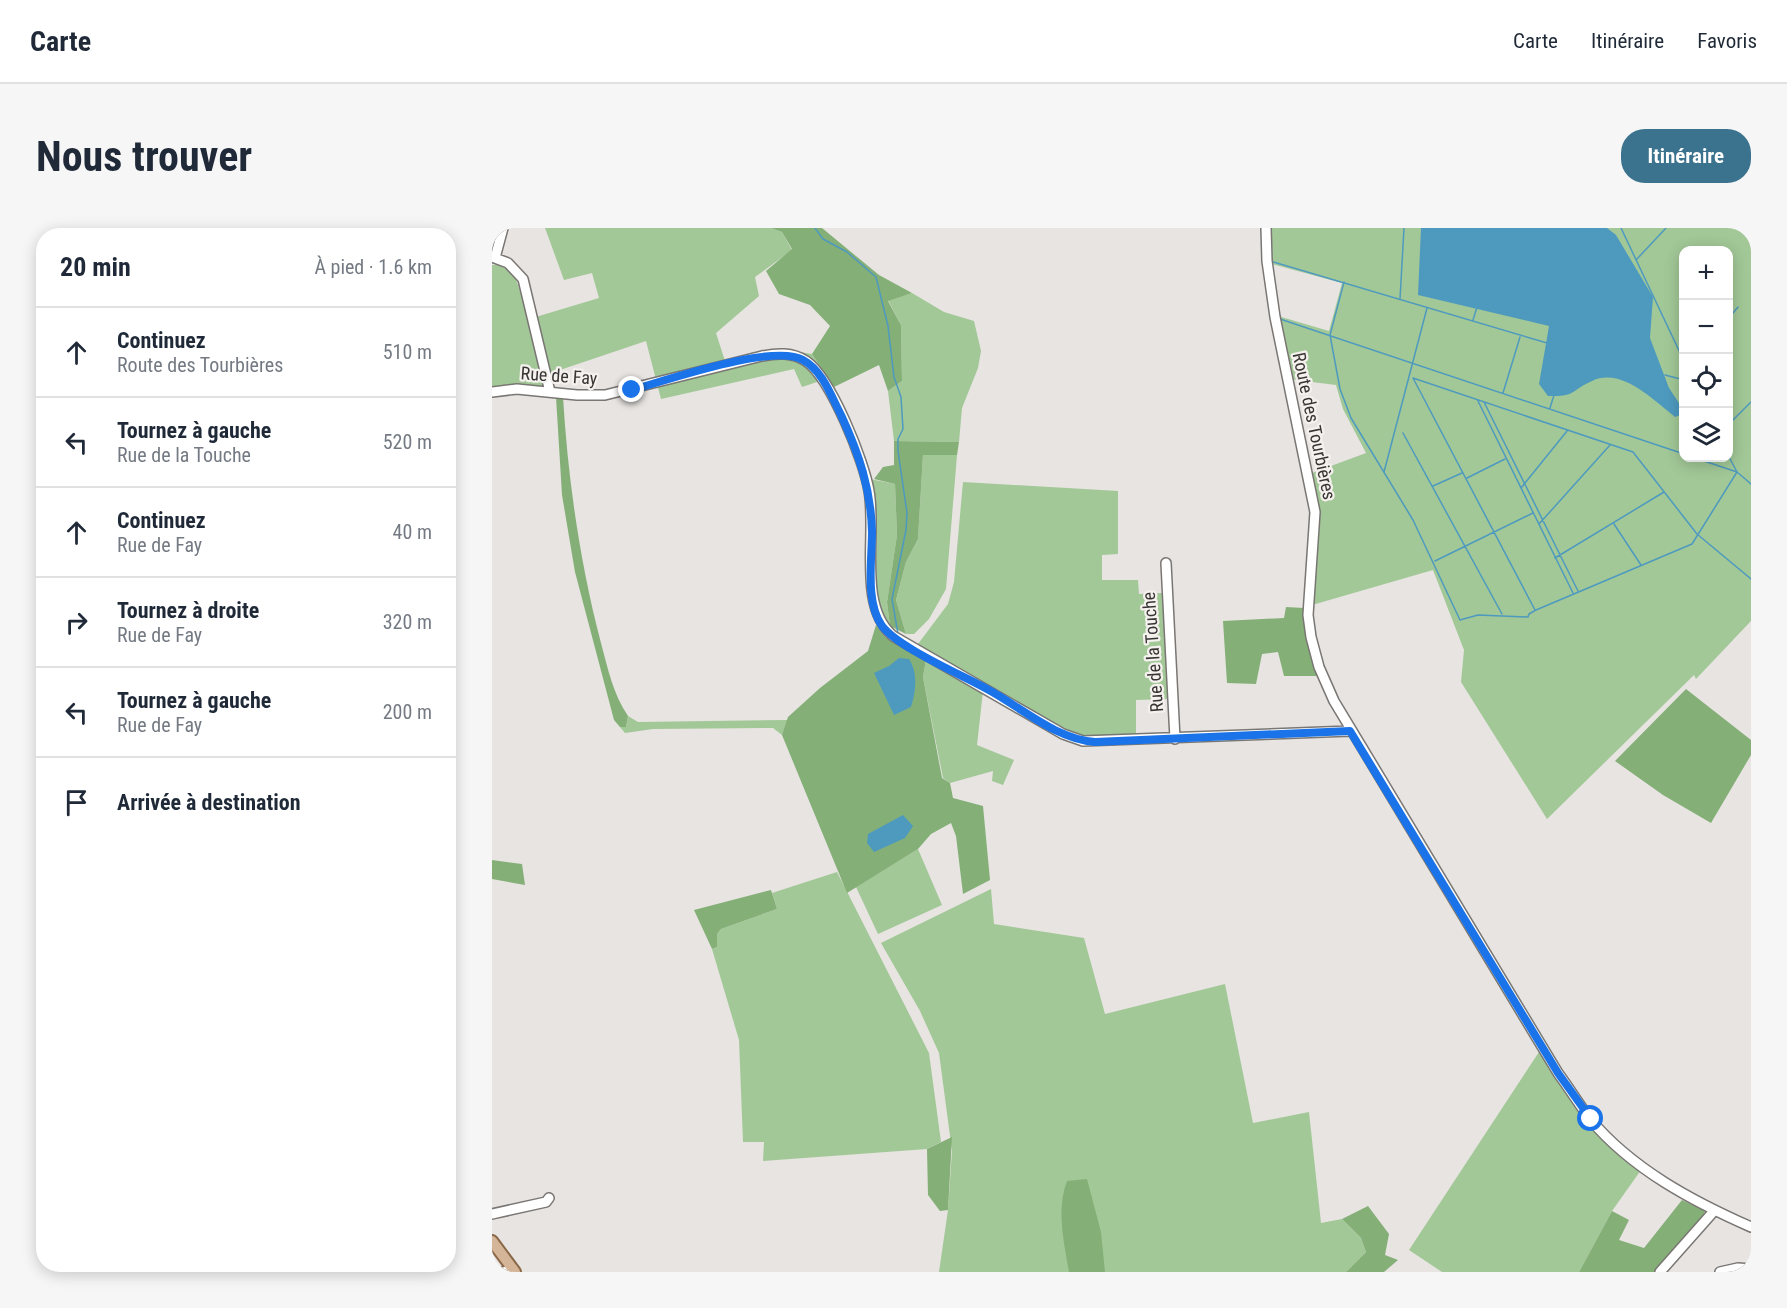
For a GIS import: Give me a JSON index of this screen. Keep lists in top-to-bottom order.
{
  "streets": {
    "street": ["Rue de Fay", "Route des Tourbières", "Rue de la Touche"]
  },
  "crossings": [
    ["Rue de Fay", "Rue de la Touche"]
  ],
  "page": {
    "header": "Carte",
    "nav": ["Carte", "Itinéraire", "Favoris"],
    "buttons": "Itinéraire",
    "title": "Nous trouver",
    "heading": ["20 min", "À pied · 1.6 km"],
    "map_buttons": ["+", "−"],
    "list": [
      ["Continuez", "Route des Tourbières", "510 m"],
      ["Tournez à gauche", "Rue de la Touche", "520 m"],
      ["Continuez", "Rue de Fay", "40 m"],
      ["Tournez à droite", "Rue de Fay", "320 m"],
      ["Tournez à gauche", "Rue de Fay", "200 m"],
      "Arrivée à destination"
    ]
  }
}
